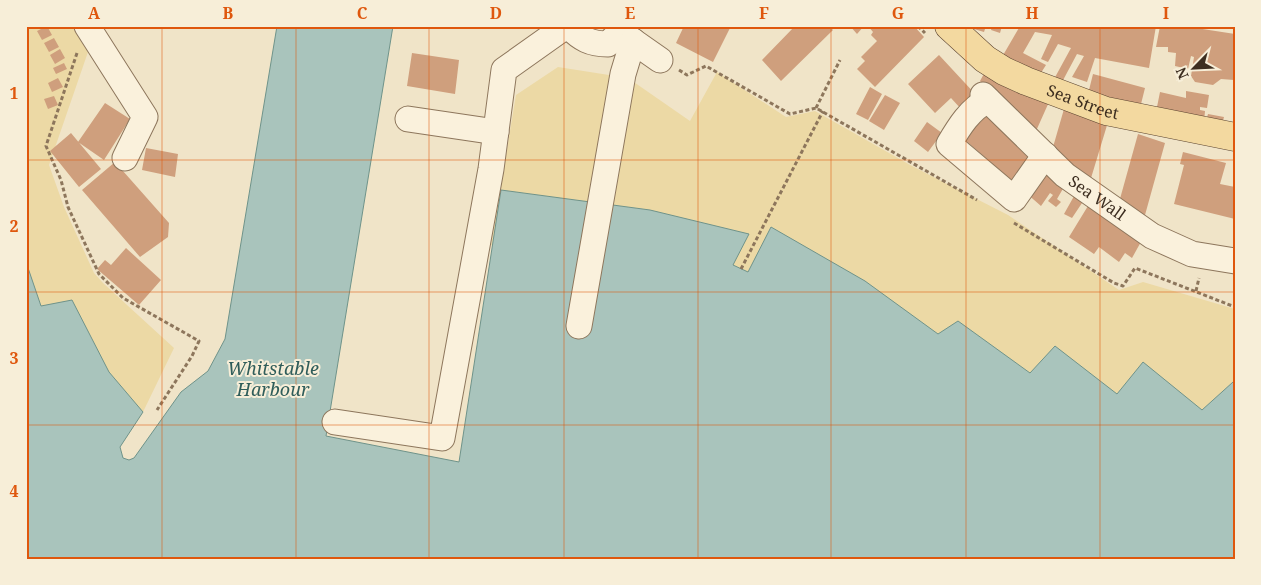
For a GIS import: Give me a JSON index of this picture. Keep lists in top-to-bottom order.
{
  "streets": {
    "main road": ["Sea Street"],
    "street": ["Sea Wall"]
  },
  "water": ["Whitstable Harbour"],
  "north": "bottom left",
  "grid": {
    "columns": [
      "A",
      "B",
      "C",
      "D",
      "E",
      "F",
      "G",
      "H",
      "I"
    ],
    "rows": [
      "1",
      "2",
      "3",
      "4"
    ]
  }
}
